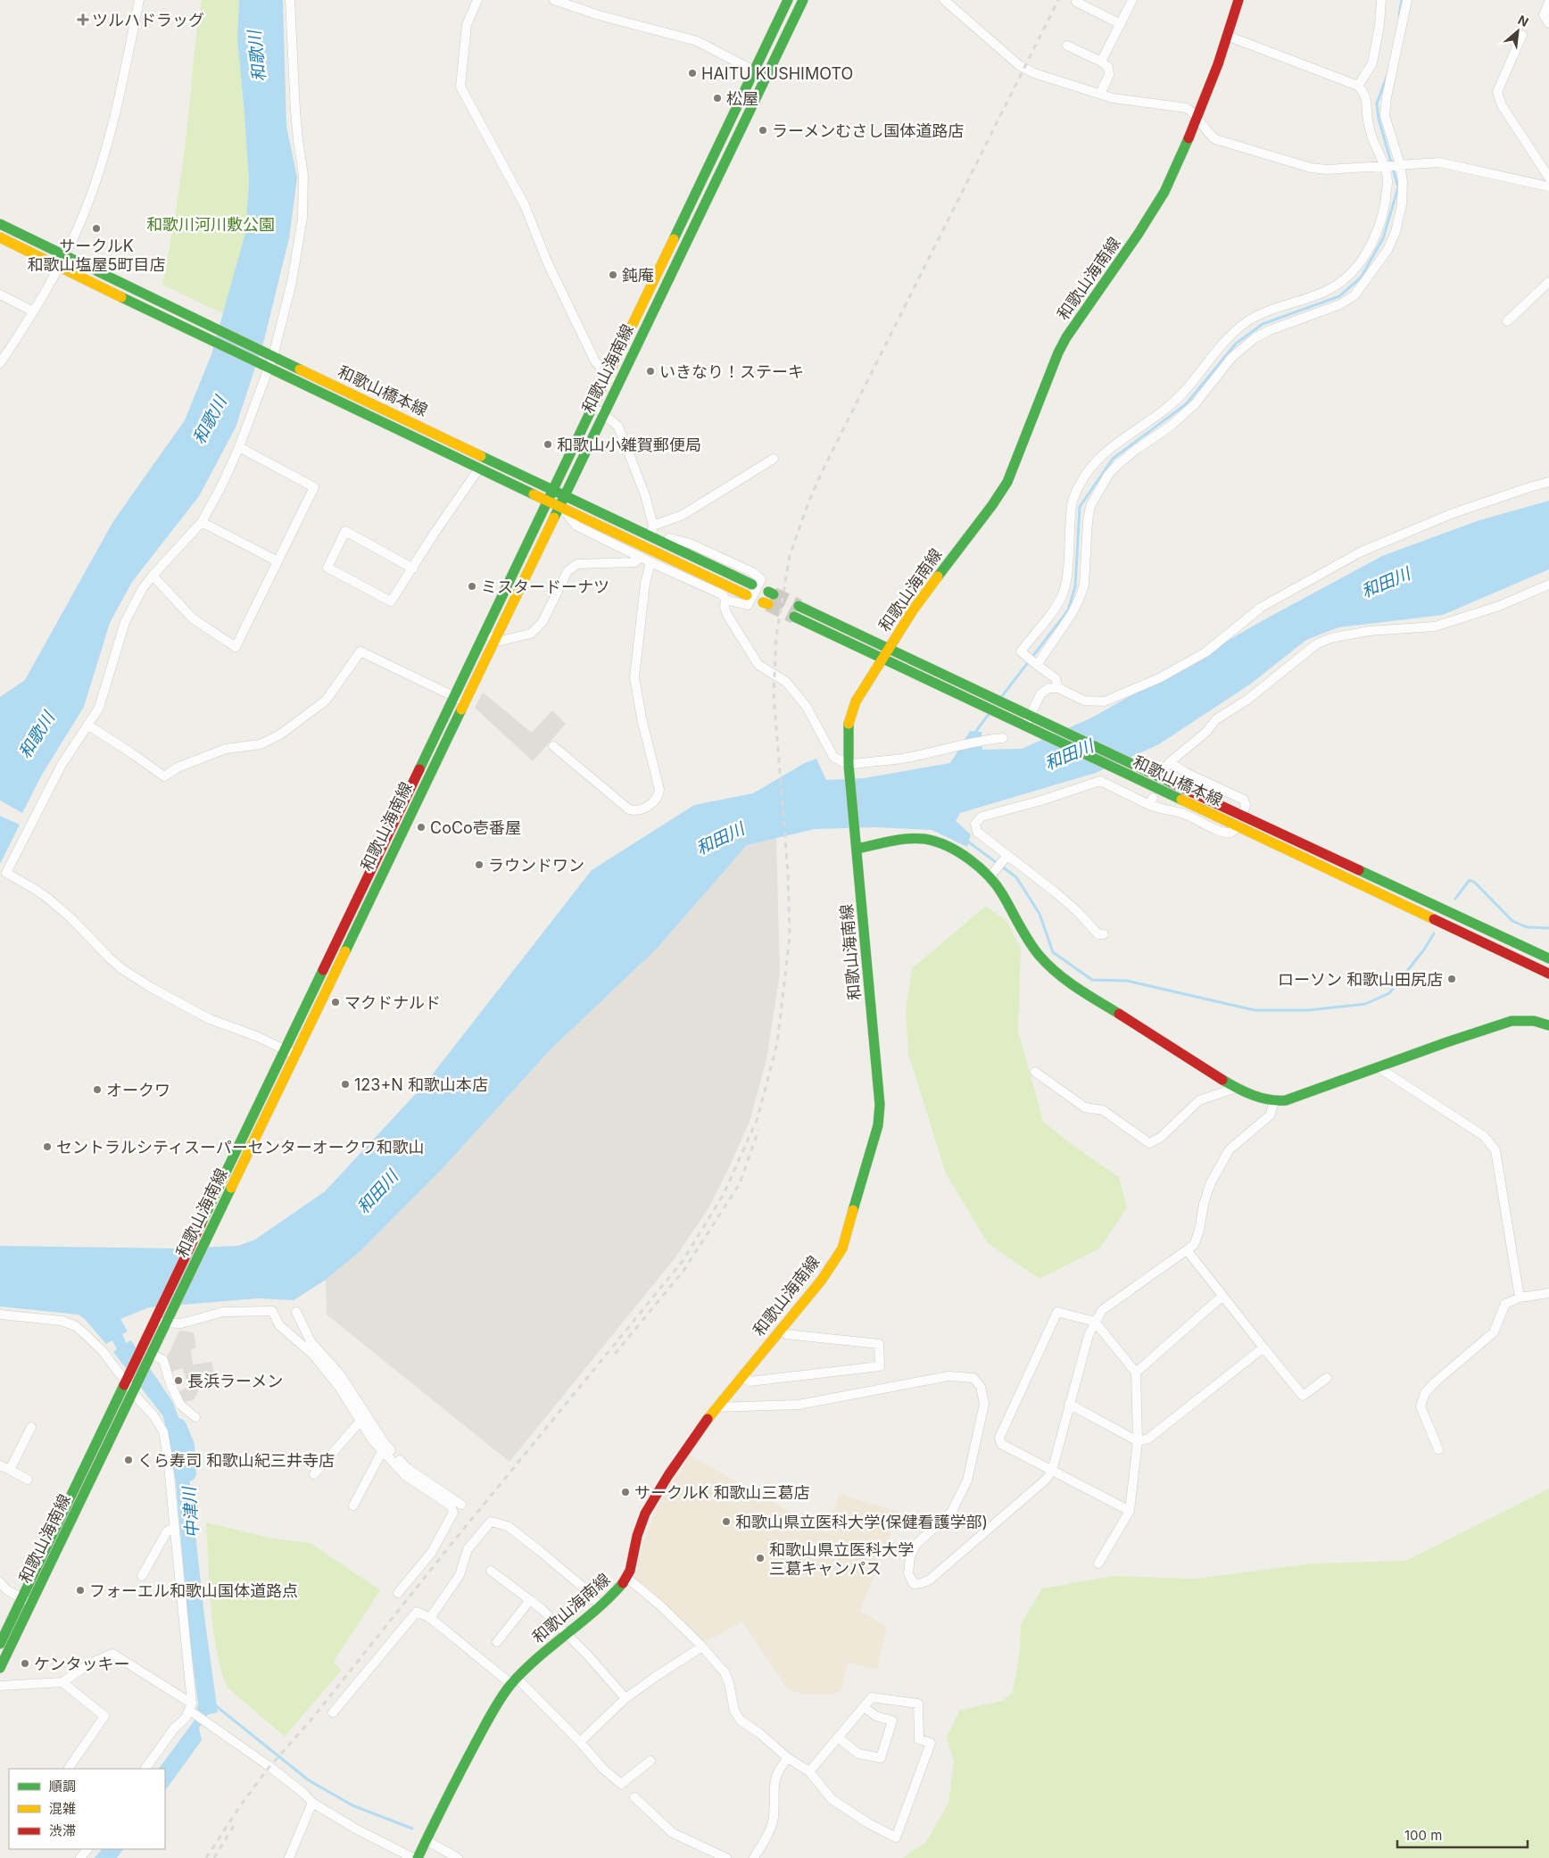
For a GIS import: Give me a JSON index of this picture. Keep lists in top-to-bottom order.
{
  "streets": {
    "main road": ["和歌山海南線", "和歌山橋本線"]
  },
  "crossings": [
    ["和歌山海南線", "和歌山橋本線"]
  ],
  "water": ["和歌川", "和田川", "中津川"],
  "parks": ["和歌川河川敷公園"],
  "places": {
    "health": ["ツルハドラッグ"],
    "other": [
      "HAITU KUSHIMOTO",
      "松屋",
      "ラーメンむさし国体道路店",
      "サークルK 和歌山塩屋5町目店",
      "鈍庵",
      "いきなり！ステーキ",
      "和歌山小雑賀郵便局",
      "ミスタードーナツ",
      "CoCo壱番屋",
      "ラウンドワン",
      "ローソン 和歌山田尻店",
      "マクドナルド",
      "123+N 和歌山本店",
      "オークワ",
      "セントラルシティスーパーセンターオークワ和歌山",
      "長浜ラーメン",
      "くら寿司 和歌山紀三井寺店",
      "サークルK 和歌山三葛店",
      "和歌山県立医科大学(保健看護学部)",
      "和歌山県立医科大学 三葛キャンパス",
      "フォーエル和歌山国体道路点",
      "ケンタッキー"
    ]
  },
  "legend": ["順調", "混雑", "渋滞"],
  "scale_bar": "100 m",
  "north": "top right"
}
